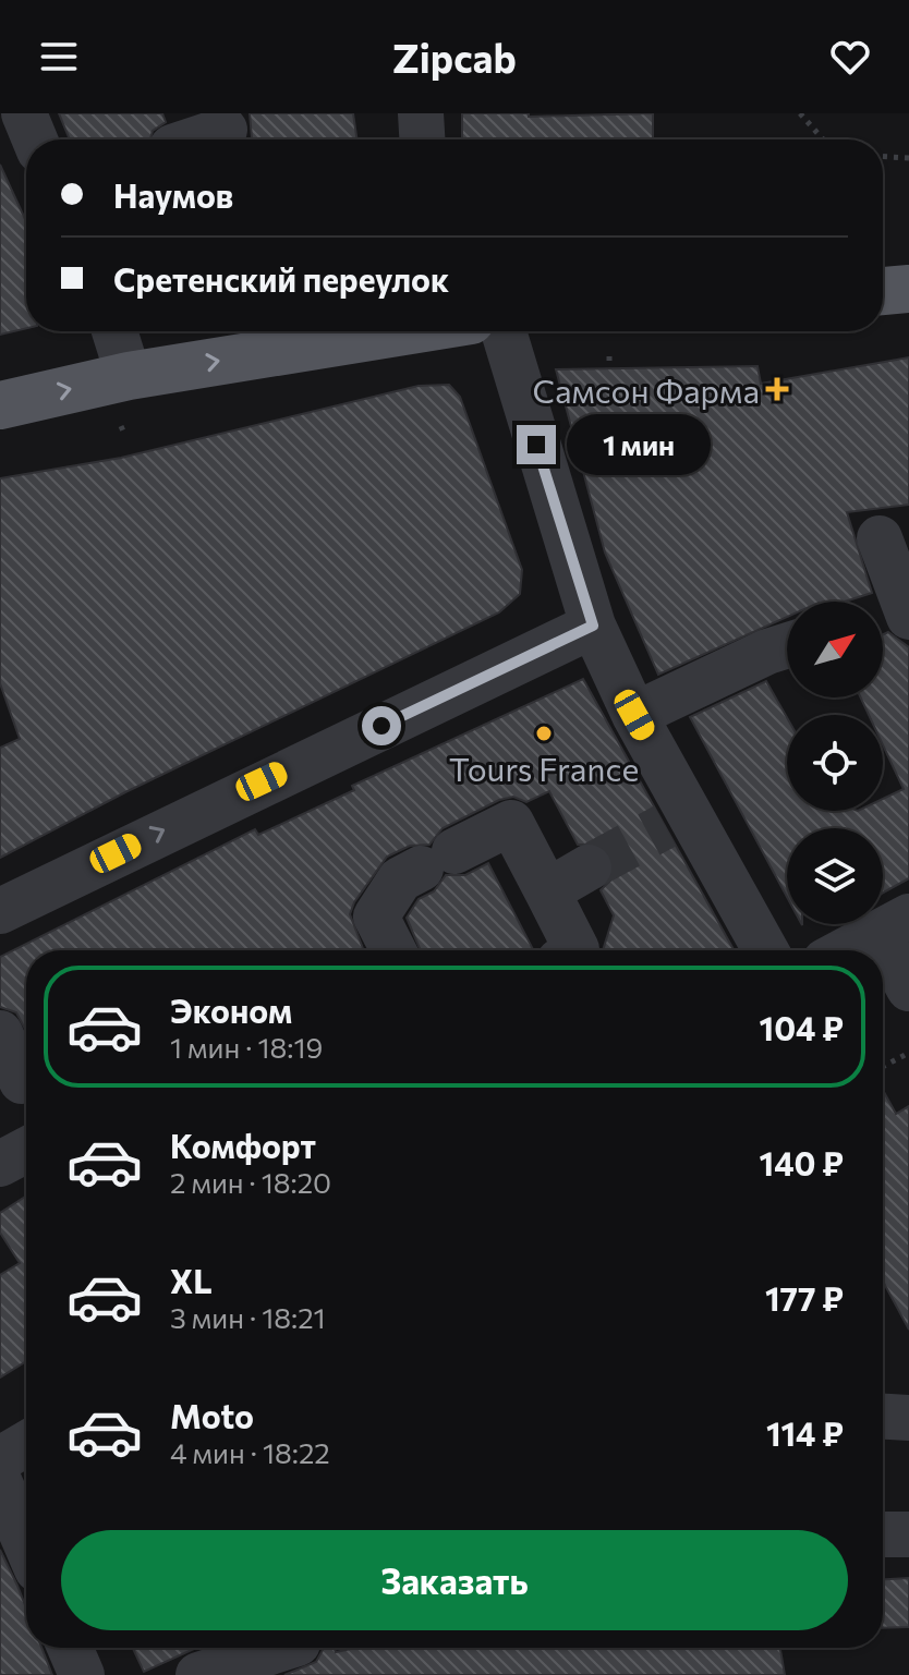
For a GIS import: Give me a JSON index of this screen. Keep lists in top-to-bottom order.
{
  "places": {
    "health": ["Самсон Фарма"],
    "other": ["Tours France"]
  },
  "north": "top right",
  "page": {
    "header": "Zipcab",
    "banner": ["Наумов", "Сретенский переулок"],
    "bubble": "1 мин",
    "list": [
      {
        "name": "Эконом",
        "note": "1 мин · 18:19",
        "value": "104 ₽"
      },
      {
        "name": "Комфорт",
        "note": "2 мин · 18:20",
        "value": "140 ₽"
      },
      {
        "name": "XL",
        "note": "3 мин · 18:21",
        "value": "177 ₽"
      },
      {
        "name": "Moto",
        "note": "4 мин · 18:22",
        "value": "114 ₽"
      }
    ],
    "buttons": "Заказать"
  }
}
